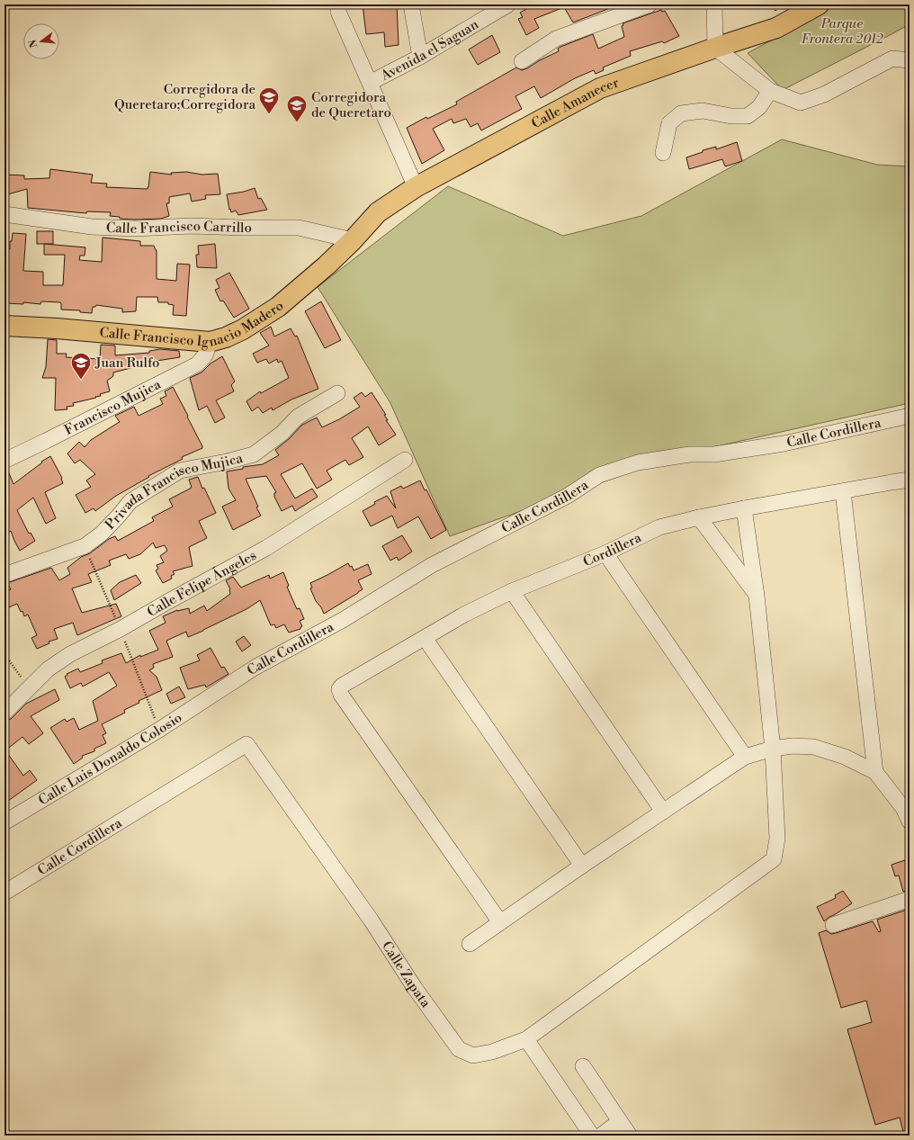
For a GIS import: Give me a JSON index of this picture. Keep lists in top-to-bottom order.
{
  "streets": {
    "main road": ["Calle Amanecer", "Calle Francisco Ignacio Madero"],
    "street": [
      "Avenida el Saguan",
      "Calle Francisco Carrillo",
      "Francisco Mujica",
      "Calle Cordillera",
      "Privada Francisco Mujica",
      "Cordillera",
      "Calle Felipe Ángeles",
      "Calle Luis Donaldo Colosio",
      "Calle Zapata"
    ]
  },
  "crossings": [
    ["Calle Amanecer", "Calle Francisco Carrillo"],
    ["Calle Amanecer", "Calle Francisco Ignacio Madero"],
    ["Calle Francisco Carrillo", "Calle Francisco Ignacio Madero"],
    ["Calle Francisco Ignacio Madero", "Francisco Mujica"],
    ["Calle Cordillera", "Calle Luis Donaldo Colosio"],
    ["Calle Cordillera", "Calle Zapata"],
    ["Cordillera", "Calle Zapata"]
  ],
  "parks": ["Parque Frontera 2012"],
  "places": {
    "school or university": ["Corregidora de Queretaro;Corregidora", "Corregidora de Queretaro", "Juan Rulfo"]
  },
  "north": "left"
}
